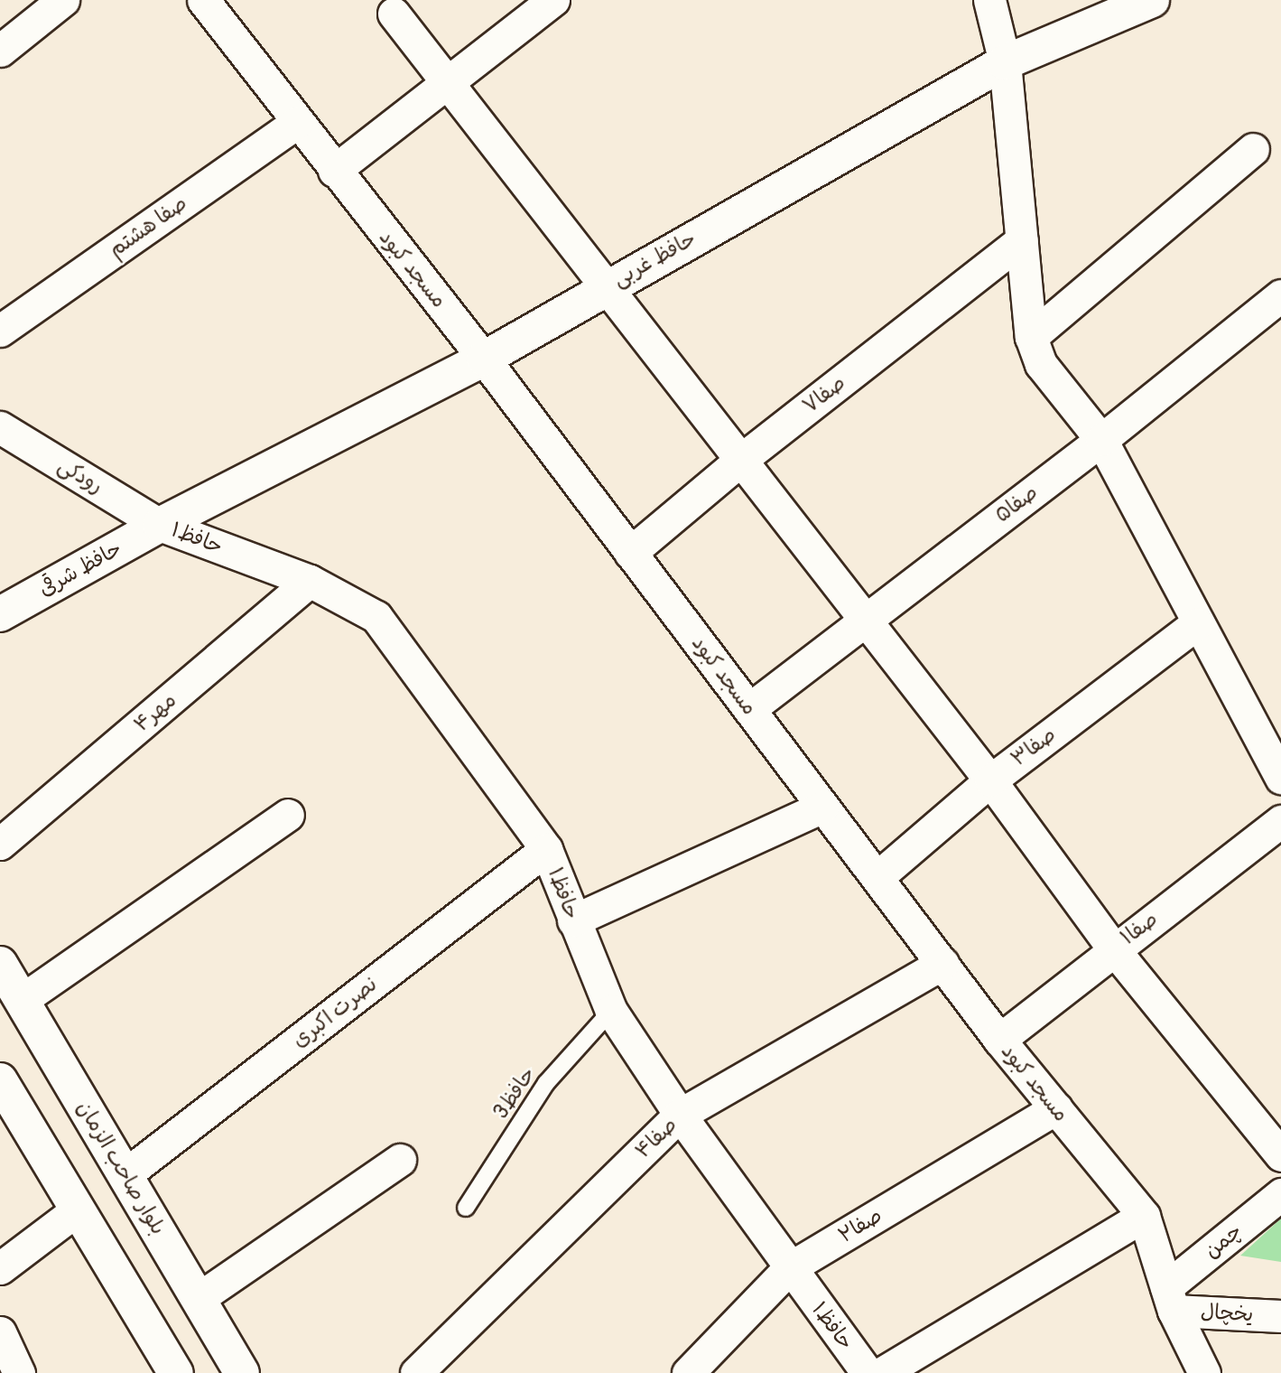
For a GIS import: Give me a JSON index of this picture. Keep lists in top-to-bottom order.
{
  "streets": {
    "street": [
      "صفا هشتم",
      "حافظ غربی",
      "مسجد کبود",
      "صفا۷",
      "رودکی",
      "صفا۵",
      "حافظ۱",
      "حافظ شرقی",
      "مهر۴",
      "صفا۳",
      "صفا۱",
      "نصرت اکبری",
      "صفا۴",
      "بلوار صاحب الزمان",
      "صفا۲",
      "چمن",
      "یخچال"
    ],
    "lane": ["حافظ3"]
  },
  "crossings": [
    ["صفا هشتم", "مسجد کبود"],
    ["حافظ غربی", "مسجد کبود"],
    ["حافظ غربی", "رودکی"],
    ["حافظ غربی", "حافظ۱"],
    ["حافظ غربی", "حافظ شرقی"],
    ["مسجد کبود", "صفا۷"],
    ["مسجد کبود", "صفا۵"],
    ["مسجد کبود", "صفا۳"],
    ["مسجد کبود", "صفا۱"],
    ["مسجد کبود", "صفا۴"],
    ["مسجد کبود", "صفا۲"],
    ["مسجد کبود", "چمن"],
    ["مسجد کبود", "یخچال"],
    ["رودکی", "حافظ۱"],
    ["رودکی", "حافظ شرقی"],
    ["حافظ۱", "حافظ شرقی"],
    ["حافظ۱", "مهر۴"],
    ["حافظ۱", "نصرت اکبری"],
    ["حافظ۱", "حافظ3"],
    ["حافظ۱", "صفا۴"],
    ["حافظ۱", "صفا۲"],
    ["نصرت اکبری", "بلوار صاحب الزمان"],
    ["چمن", "یخچال"]
  ]
}
